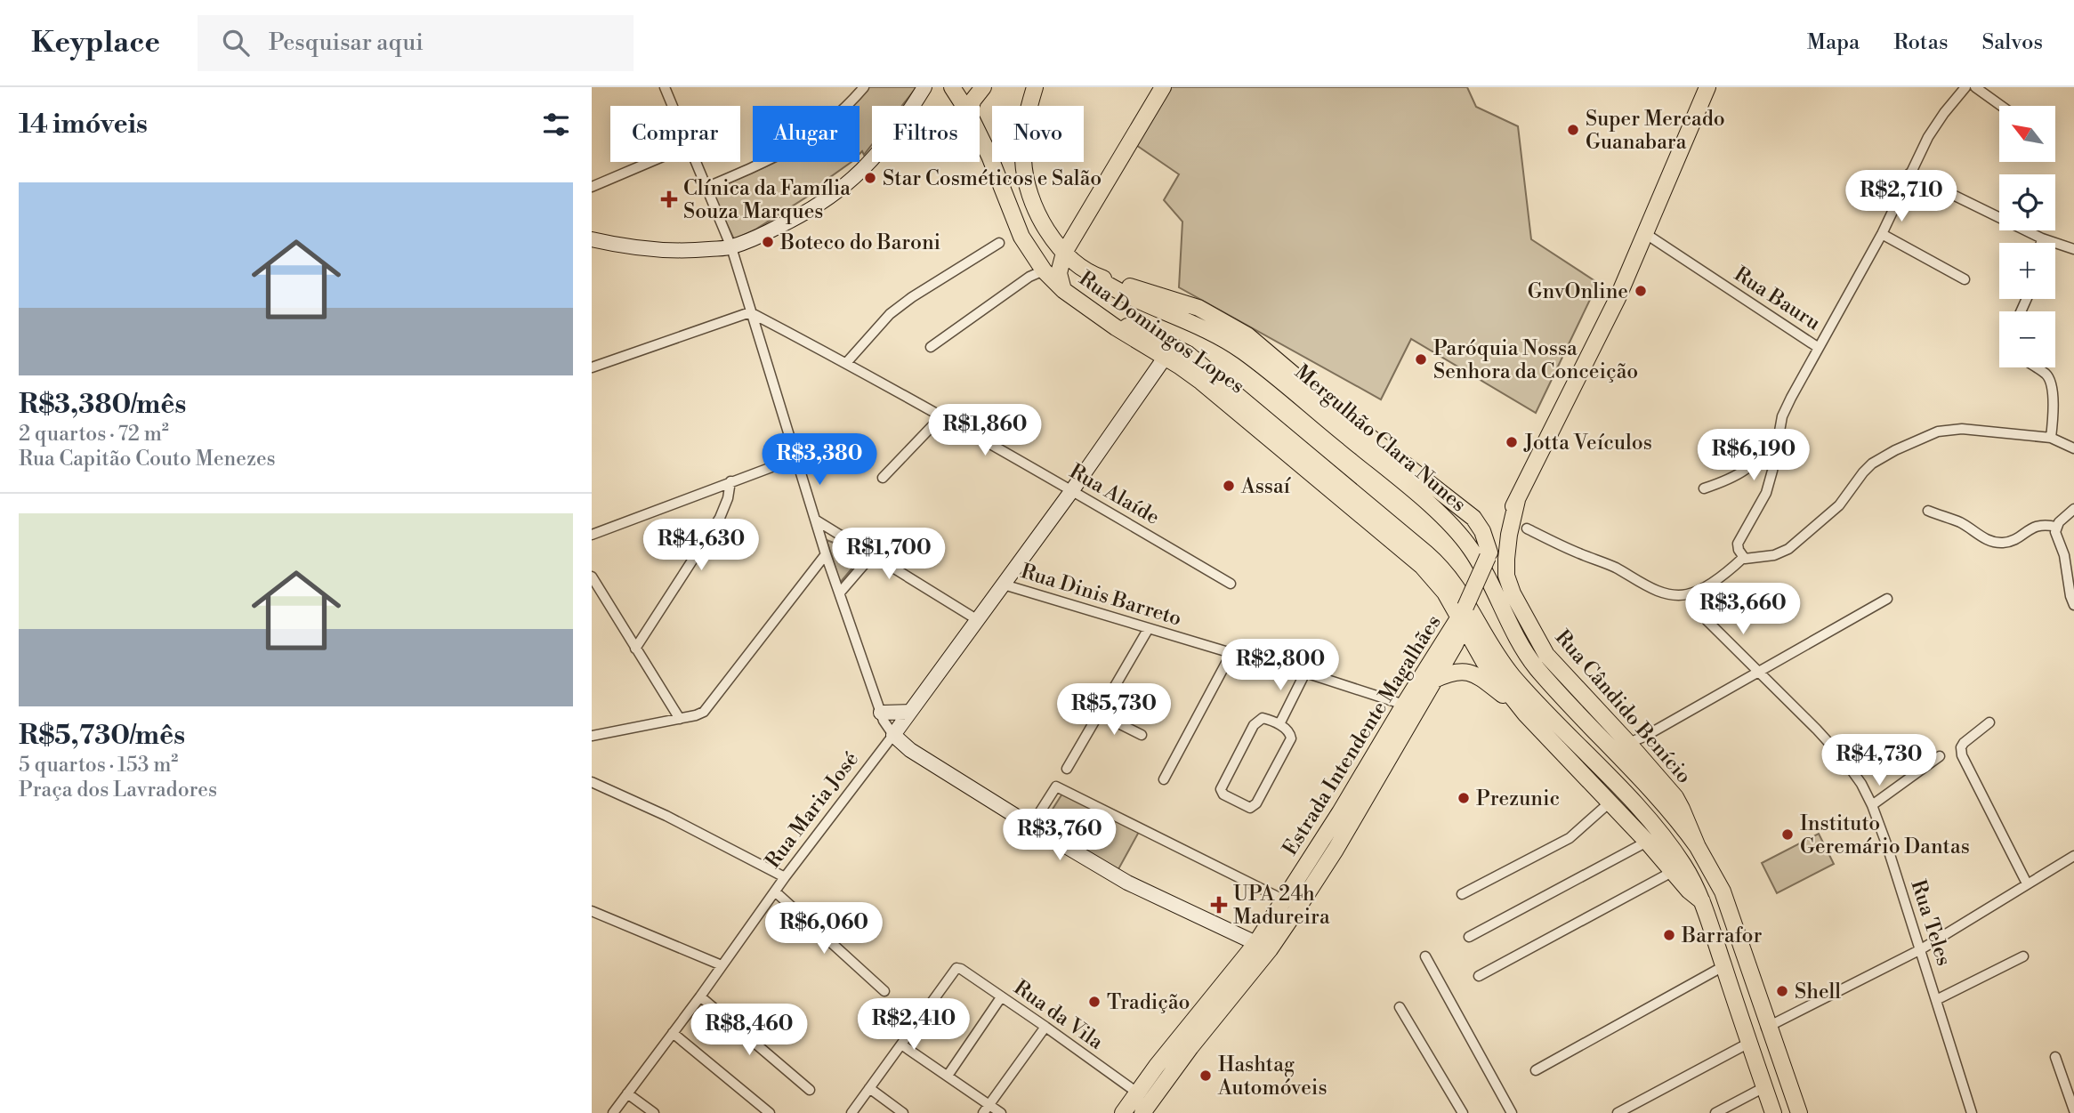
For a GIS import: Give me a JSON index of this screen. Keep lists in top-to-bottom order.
{
  "streets": {
    "main road": [
      "Rua Domingos Lopes",
      "Mergulhão Clara Nunes",
      "Rua Cândido Benício",
      "Estrada Intendente Magalhães"
    ],
    "street": [
      "Rua Bauru",
      "Rua Alaíde",
      "Rua Dinis Barreto",
      "Rua Maria José",
      "Rua Teles",
      "Rua da Vila"
    ]
  },
  "crossings": [
    ["Rua Domingos Lopes", "Mergulhão Clara Nunes"],
    ["Rua Domingos Lopes", "Estrada Intendente Magalhães"],
    ["Rua Domingos Lopes", "Rua Maria José"],
    ["Mergulhão Clara Nunes", "Rua Cândido Benício"],
    ["Rua Alaíde", "Rua Maria José"],
    ["Rua Dinis Barreto", "Estrada Intendente Magalhães"],
    ["Rua Dinis Barreto", "Rua Maria José"],
    ["Estrada Intendente Magalhães", "Rua da Vila"]
  ],
  "places": {
    "other": [
      "Super Mercado Guanabara",
      "Star Cosméticos e Salão",
      "Boteco do Baroni",
      "GnvOnline",
      "Paróquia Nossa Senhora da Conceição",
      "Jotta Veículos",
      "Assaí",
      "Prezunic",
      "Instituto Geremário Dantas",
      "Barrafor",
      "Shell",
      "Tradição",
      "Hashtag Automóveis"
    ],
    "health": ["Clínica da Família Souza Marques", "UPA 24h Madureira"]
  },
  "north": "top left",
  "page": {
    "header": "Keyplace",
    "search": "Pesquisar aqui",
    "nav": ["Mapa", "Rotas", "Salvos"],
    "heading": "14 imóveis",
    "map_buttons": ["+", "−"],
    "chip": [
      "Comprar",
      "Alugar",
      "Filtros",
      "Novo"
    ],
    "list": [
      {
        "name": "R$3,380/mês",
        "note": "2 quartos · 72 m² · Rua Capitão Couto Menezes"
      },
      {
        "name": "R$5,730/mês",
        "note": "5 quartos · 153 m² · Praça dos Lavradores"
      }
    ],
    "price": [
      "R$2,710",
      "R$1,860",
      "R$6,190",
      "R$3,380",
      "R$4,630",
      "R$1,700",
      "R$3,660",
      "R$2,800",
      "R$5,730",
      "R$4,730",
      "R$3,760",
      "R$6,060",
      "R$2,410",
      "R$8,460"
    ]
  }
}
